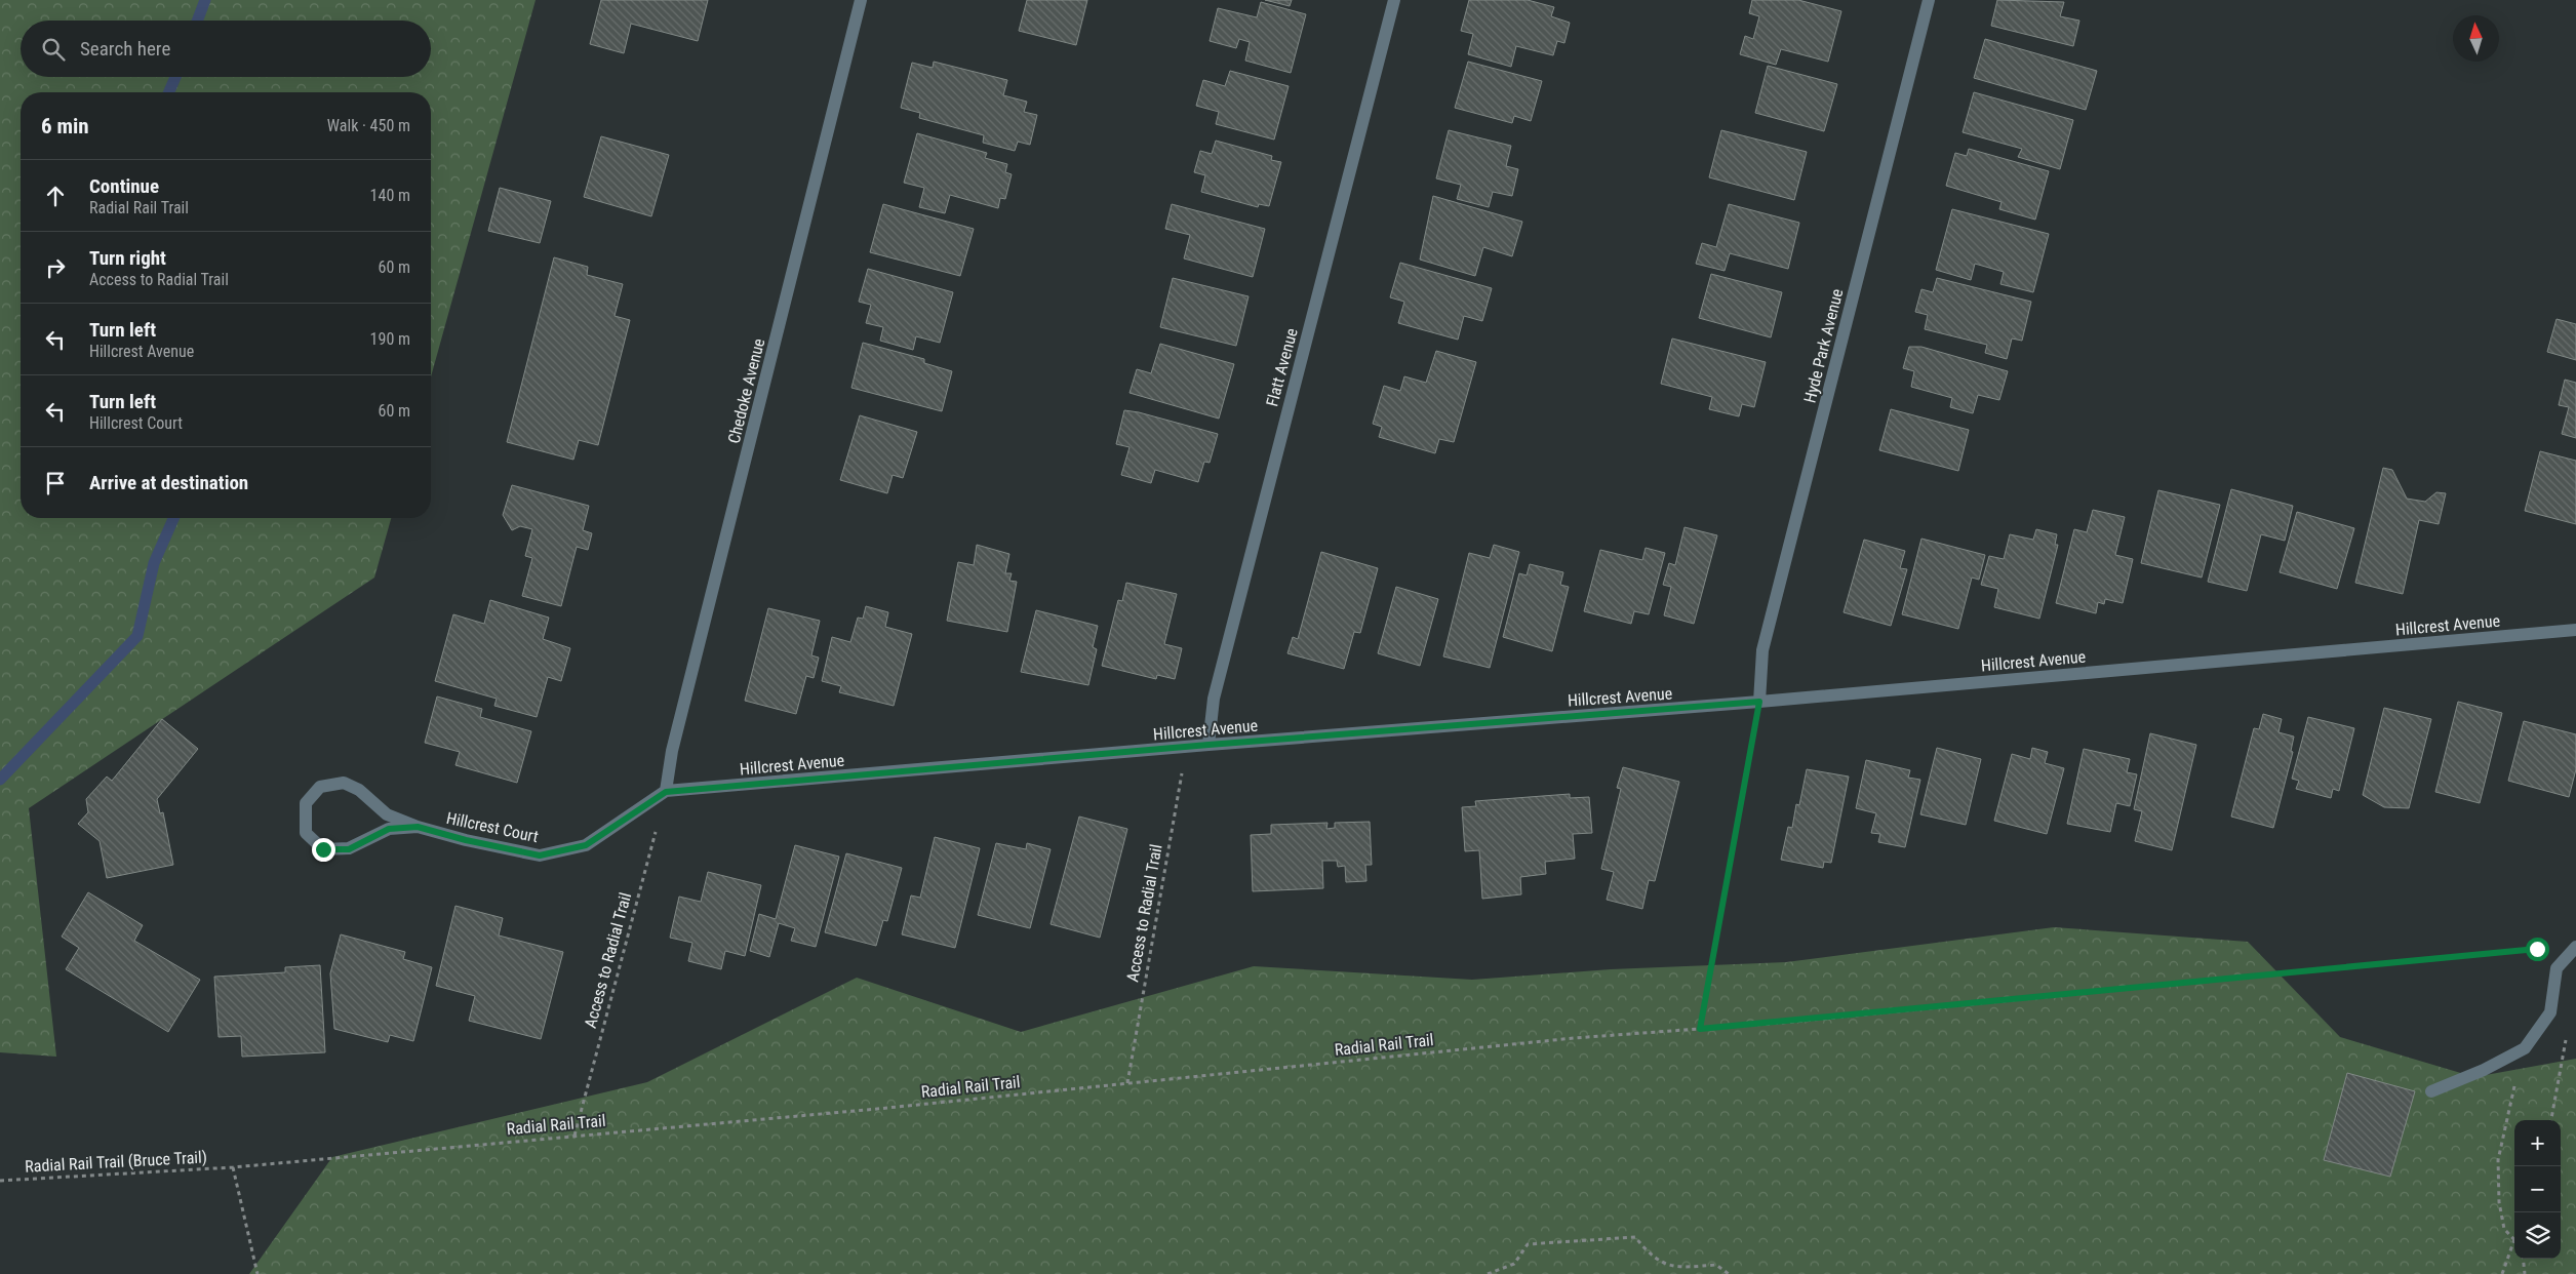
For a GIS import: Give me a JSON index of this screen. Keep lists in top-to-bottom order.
{
  "streets": {
    "street": [
      "Hyde Park Avenue",
      "Flatt Avenue",
      "Chedoke Avenue",
      "Hillcrest Avenue",
      "Hillcrest Court"
    ],
    "path": ["Access to Radial Trail", "Radial Rail Trail", "Radial Rail Trail (Bruce Trail)"]
  },
  "crossings": [
    ["Hyde Park Avenue", "Hillcrest Avenue"],
    ["Flatt Avenue", "Hillcrest Avenue"],
    ["Chedoke Avenue", "Hillcrest Avenue"],
    ["Chedoke Avenue", "Hillcrest Court"],
    ["Chedoke Avenue", "Access to Radial Trail"],
    ["Hillcrest Avenue", "Hillcrest Court"],
    ["Hillcrest Avenue", "Access to Radial Trail"],
    ["Hillcrest Court", "Access to Radial Trail"],
    ["Access to Radial Trail", "Radial Rail Trail"],
    ["Radial Rail Trail", "Radial Rail Trail (Bruce Trail)"]
  ],
  "north": "top",
  "page": {
    "search": "Search here",
    "heading": ["6 min", "Walk · 450 m"],
    "list": [
      ["Continue", "Radial Rail Trail", "140 m"],
      ["Turn right", "Access to Radial Trail", "60 m"],
      ["Turn left", "Hillcrest Avenue", "190 m"],
      ["Turn left", "Hillcrest Court", "60 m"],
      "Arrive at destination"
    ],
    "map_buttons": ["+", "−"]
  }
}
